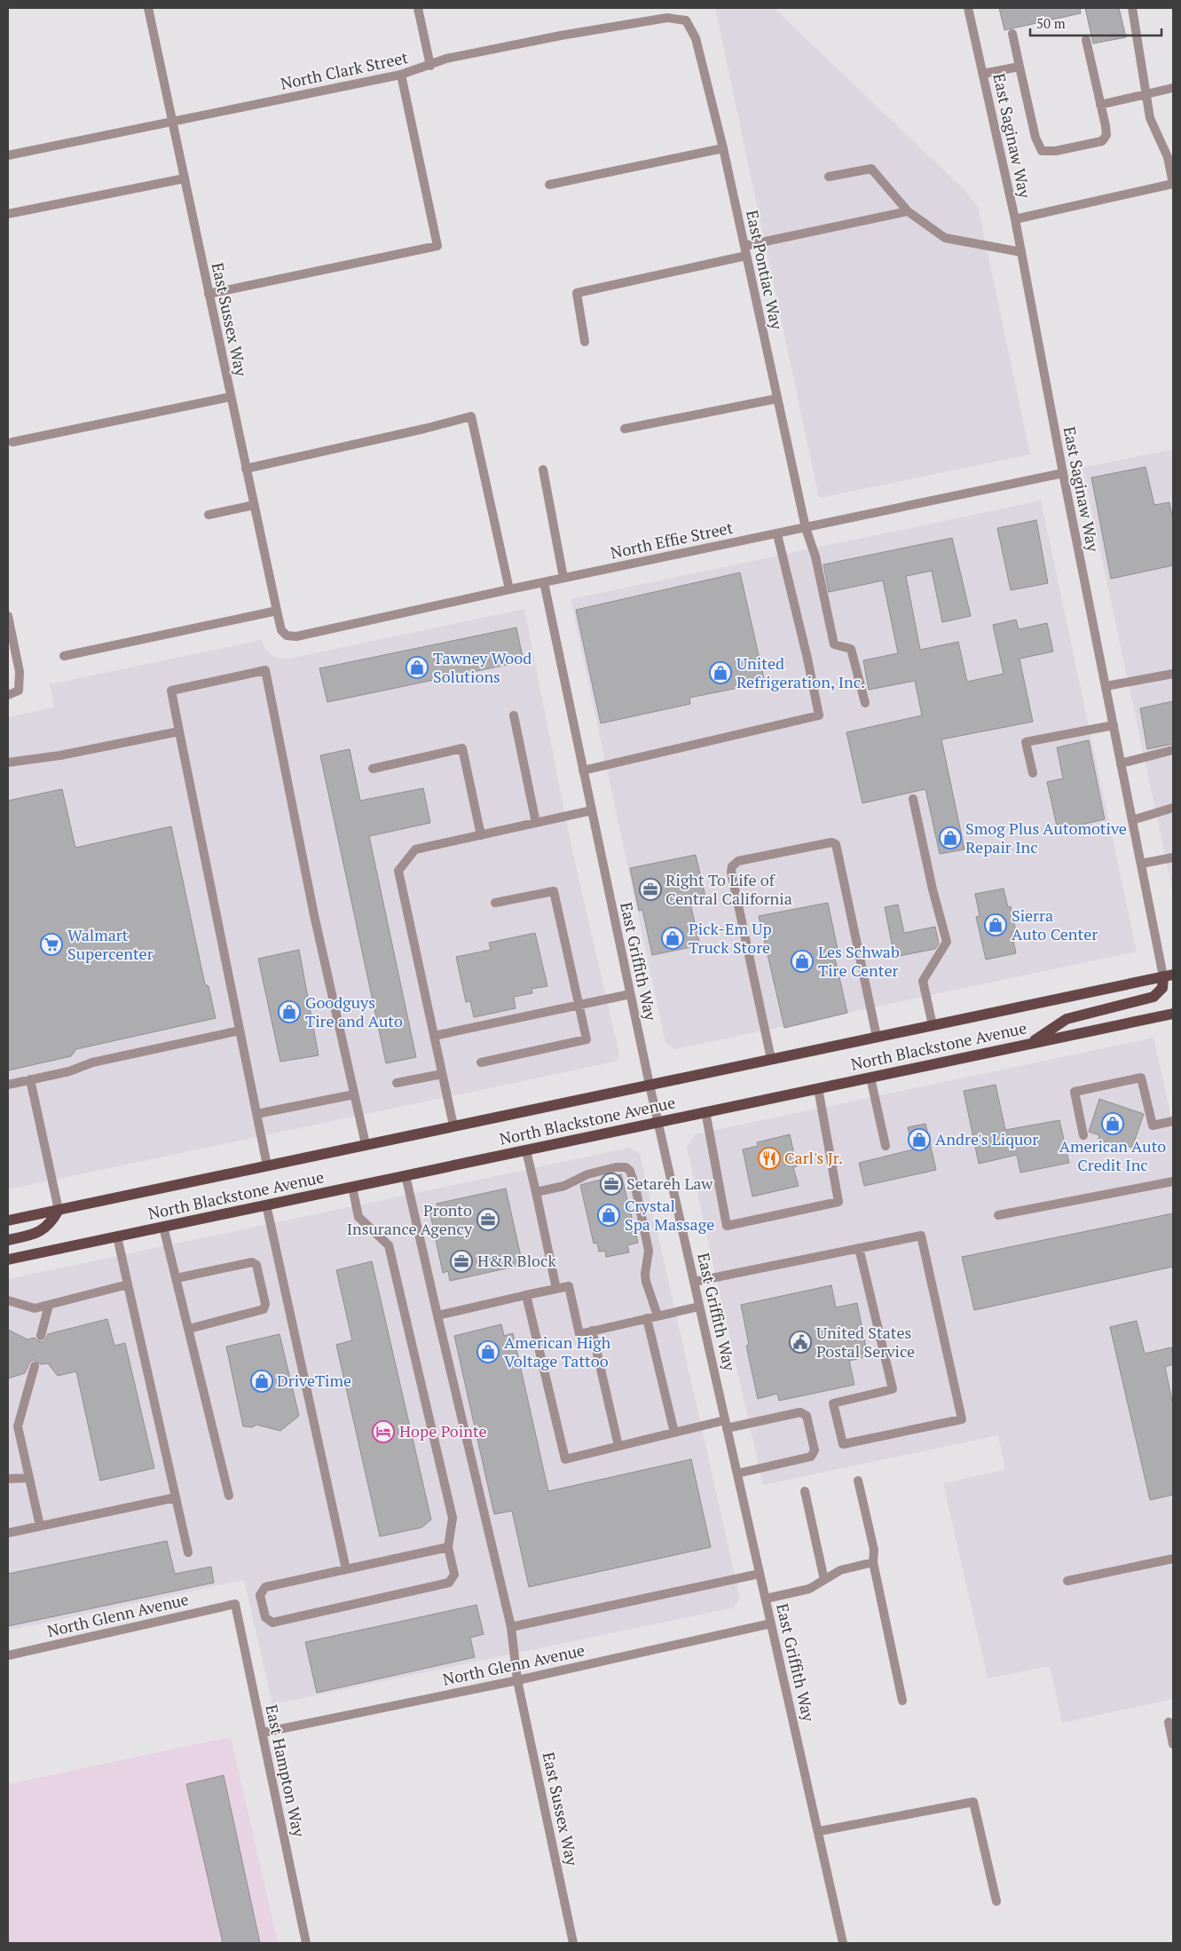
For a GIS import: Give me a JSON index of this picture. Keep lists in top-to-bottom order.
{
  "streets": {
    "main road": ["North Blackstone Avenue"],
    "street": [
      "North Clark Street",
      "East Saginaw Way",
      "East Pontiac Way",
      "East Sussex Way",
      "North Effie Street",
      "East Griffith Way",
      "North Glenn Avenue",
      "East Hampton Way"
    ]
  },
  "crossings": [
    ["North Clark Street", "East Pontiac Way"],
    ["North Clark Street", "East Sussex Way"],
    ["East Saginaw Way", "North Effie Street"],
    ["East Saginaw Way", "North Blackstone Avenue"],
    ["East Pontiac Way", "North Effie Street"],
    ["East Sussex Way", "North Effie Street"],
    ["East Sussex Way", "North Blackstone Avenue"],
    ["East Sussex Way", "North Glenn Avenue"],
    ["North Effie Street", "East Griffith Way"],
    ["East Griffith Way", "North Blackstone Avenue"],
    ["East Griffith Way", "North Glenn Avenue"],
    ["North Glenn Avenue", "East Hampton Way"]
  ],
  "places": {
    "shop": [
      "Tawney Wood Solutions",
      "United Refrigeration, Inc.",
      "Smog Plus Automotive Repair Inc",
      "Sierra Auto Center",
      "Pick-Em Up Truck Store",
      "Les Schwab Tire Center",
      "Goodguys Tire and Auto",
      "American Auto Credit Inc",
      "Andre's Liquor",
      "Crystal Spa Massage",
      "American High Voltage Tattoo",
      "DriveTime"
    ],
    "office": [
      "Right To Life of Central California",
      "Setareh Law",
      "Pronto Insurance Agency",
      "H&R Block"
    ],
    "supermarket": ["Walmart Supercenter"],
    "restaurant": ["Carl's Jr."],
    "public building": ["United States Postal Service"],
    "hotel": ["Hope Pointe"]
  },
  "scale_bar": "50 m"
}
